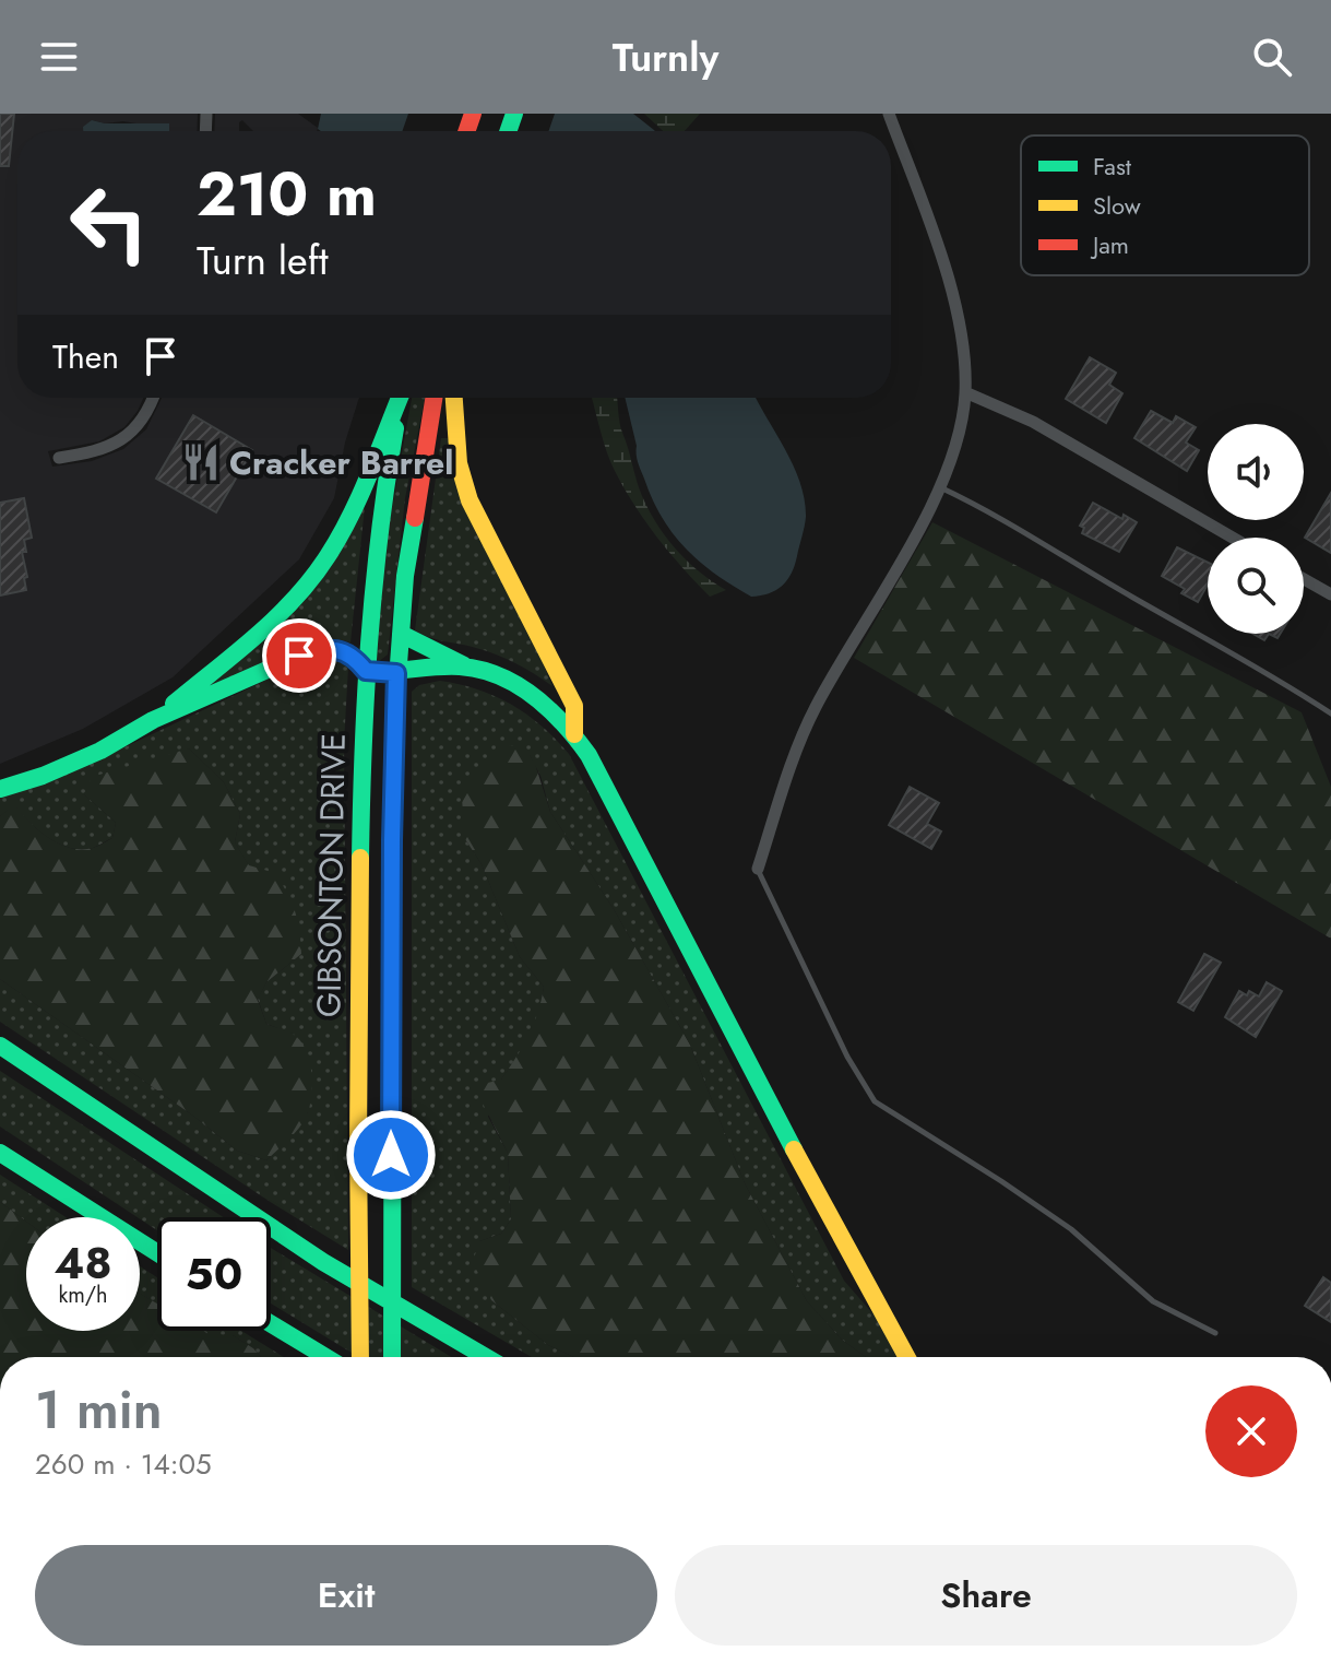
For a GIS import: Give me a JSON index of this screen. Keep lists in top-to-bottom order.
{
  "streets": {
    "main road": ["GIBSONTON DRIVE"]
  },
  "places": {
    "restaurant": ["Cracker Barrel"]
  },
  "legend": ["Fast", "Slow", "Jam"],
  "page": {
    "header": "Turnly",
    "turn": ["210 m", "Turn left"],
    "then": "Then",
    "speed": "48 km/h",
    "limit": "50",
    "heading": ["1 min", "260 m · 14:05"],
    "buttons": ["Exit", "Share"]
  }
}
